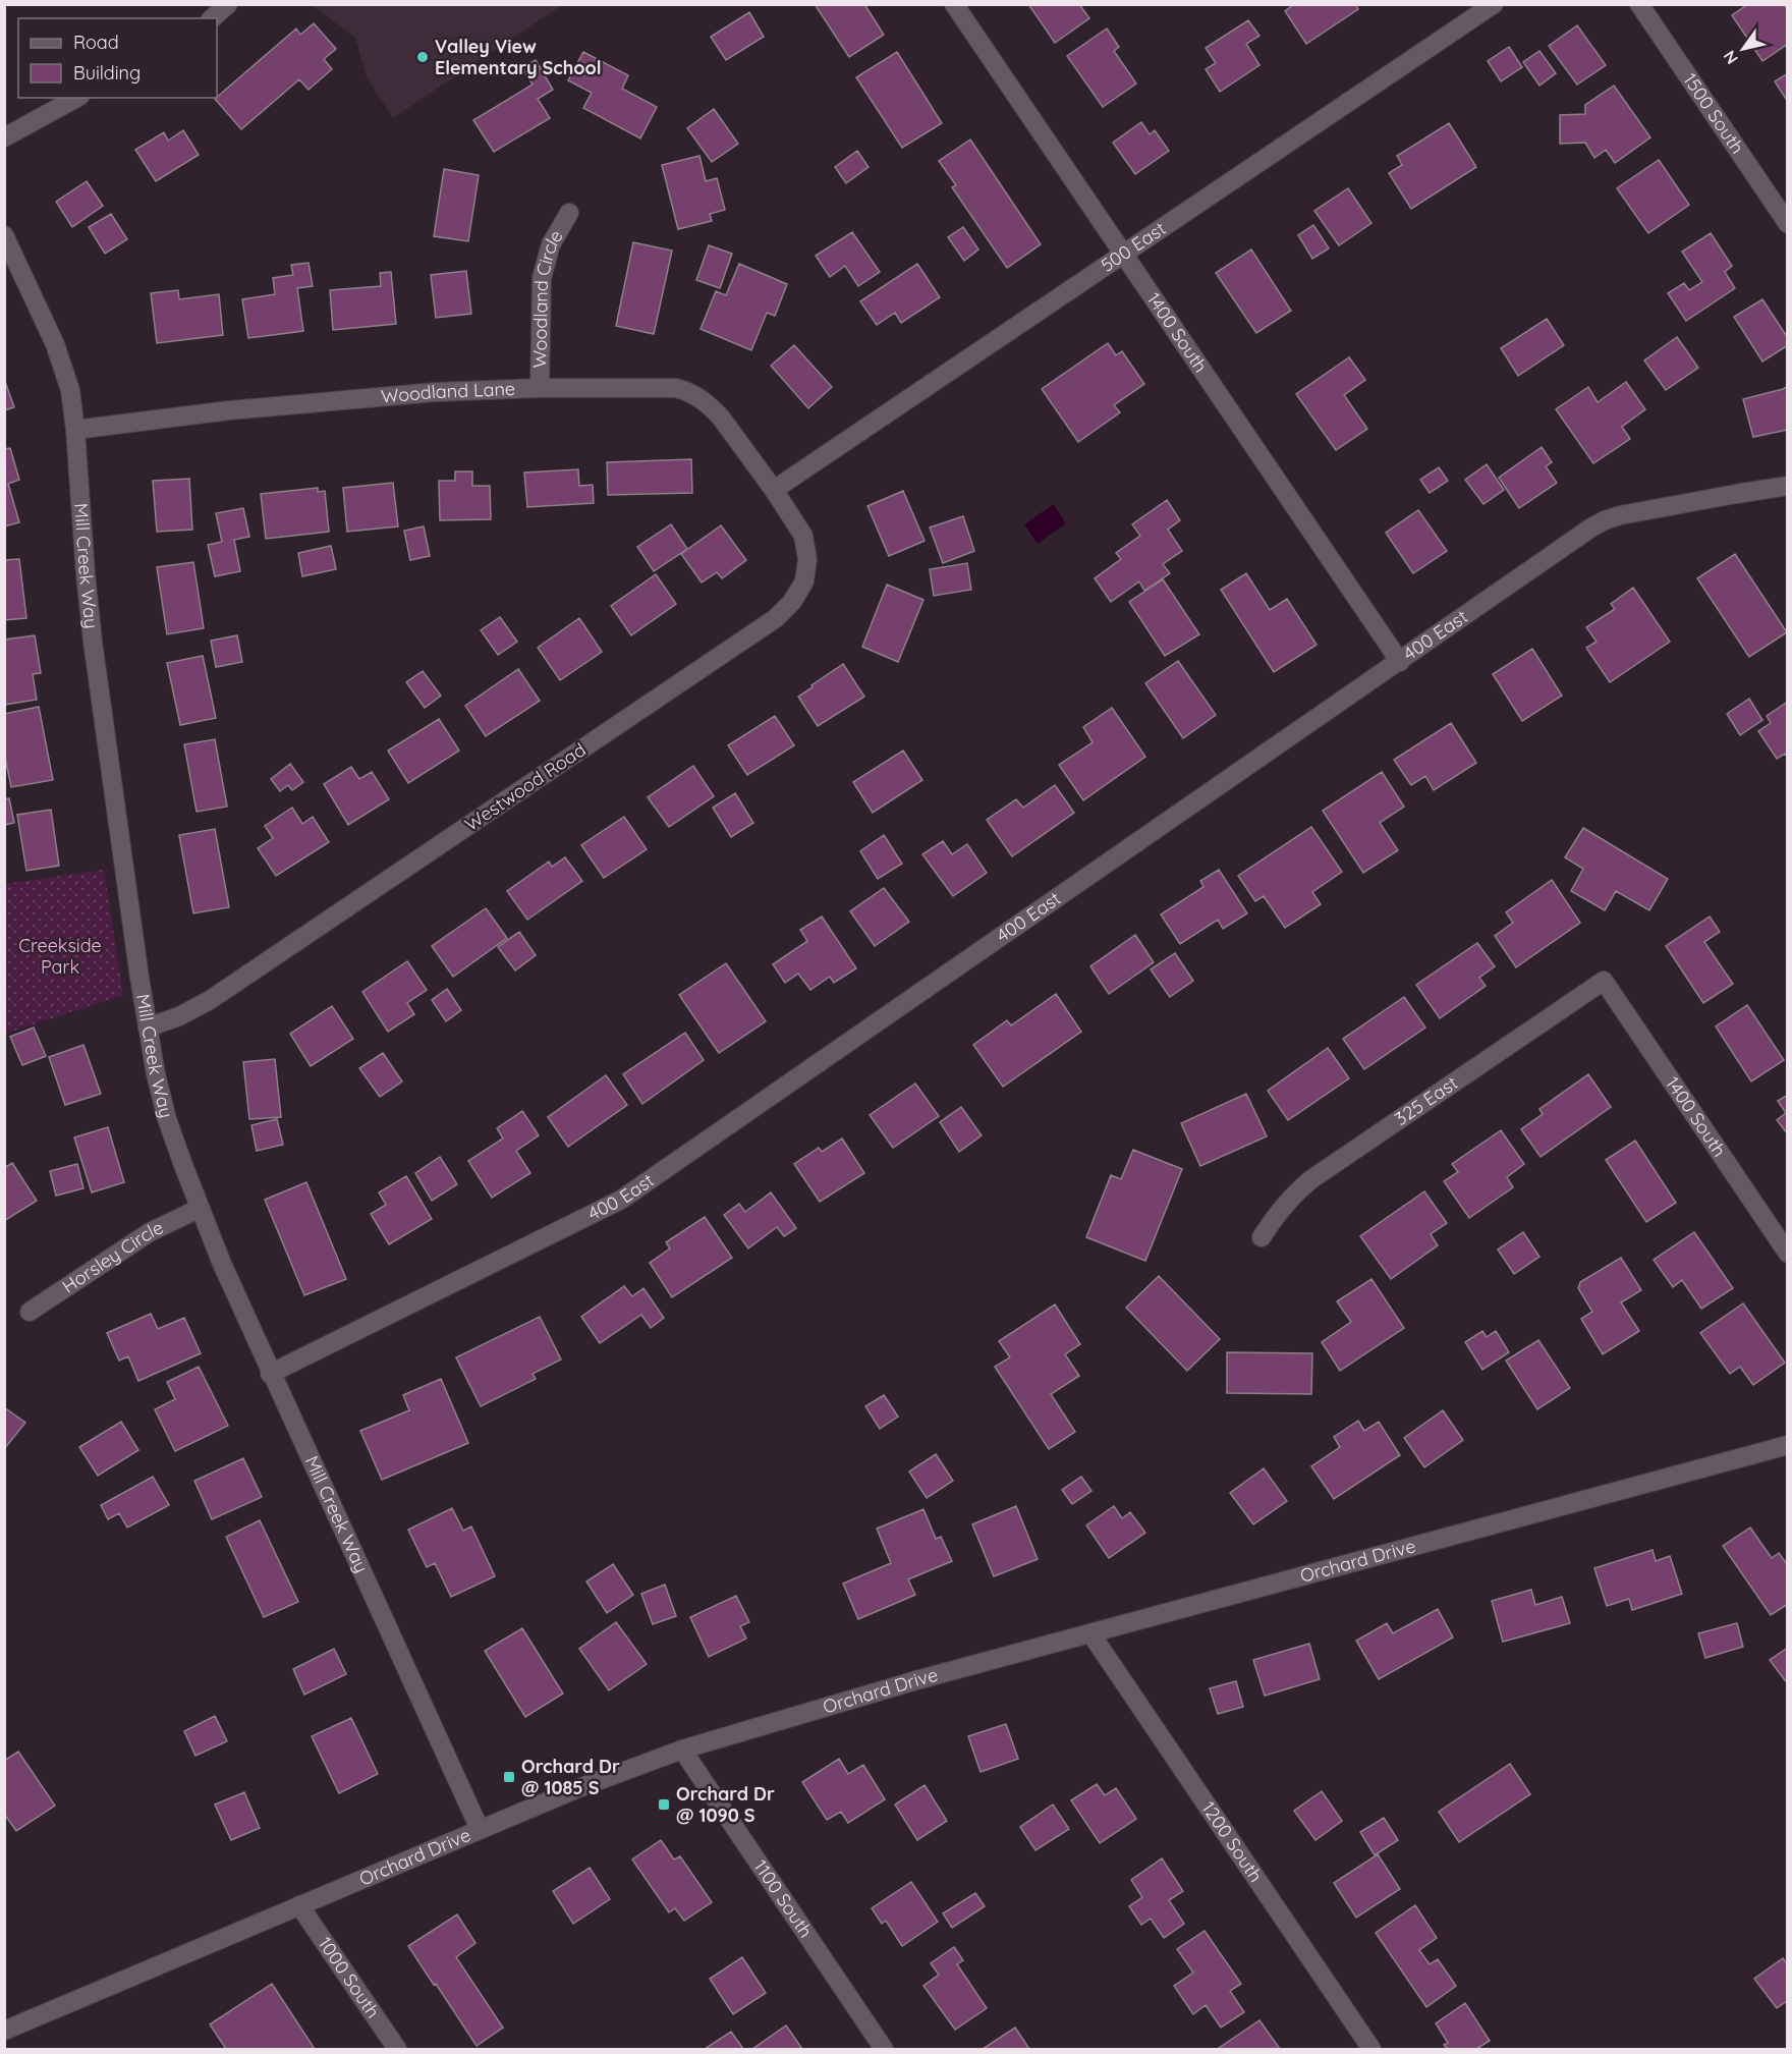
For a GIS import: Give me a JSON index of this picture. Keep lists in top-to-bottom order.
{
  "streets": {
    "street": [
      "1500 South",
      "500 East",
      "Woodland Circle",
      "1400 South",
      "Woodland Lane",
      "Mill Creek Way",
      "400 East",
      "Westwood Road",
      "325 East",
      "Horsley Circle",
      "Orchard Drive",
      "1200 South",
      "1100 South",
      "1000 South"
    ]
  },
  "crossings": [
    ["500 East", "1400 South"],
    ["500 East", "Woodland Lane"],
    ["500 East", "Westwood Road"],
    ["Woodland Circle", "Woodland Lane"],
    ["1400 South", "400 East"],
    ["1400 South", "325 East"],
    ["Woodland Lane", "Mill Creek Way"],
    ["Woodland Lane", "Westwood Road"],
    ["Mill Creek Way", "400 East"],
    ["Mill Creek Way", "Westwood Road"],
    ["Mill Creek Way", "Horsley Circle"],
    ["Mill Creek Way", "Orchard Drive"],
    ["Orchard Drive", "1200 South"],
    ["Orchard Drive", "1100 South"],
    ["Orchard Drive", "1000 South"]
  ],
  "parks": ["Creekside Park"],
  "places": {
    "other": ["Valley View Elementary School"],
    "transit": ["Orchard Dr @ 1085 S", "Orchard Dr @ 1090 S"]
  },
  "legend": ["Road", "Building"],
  "north": "bottom left"
}
